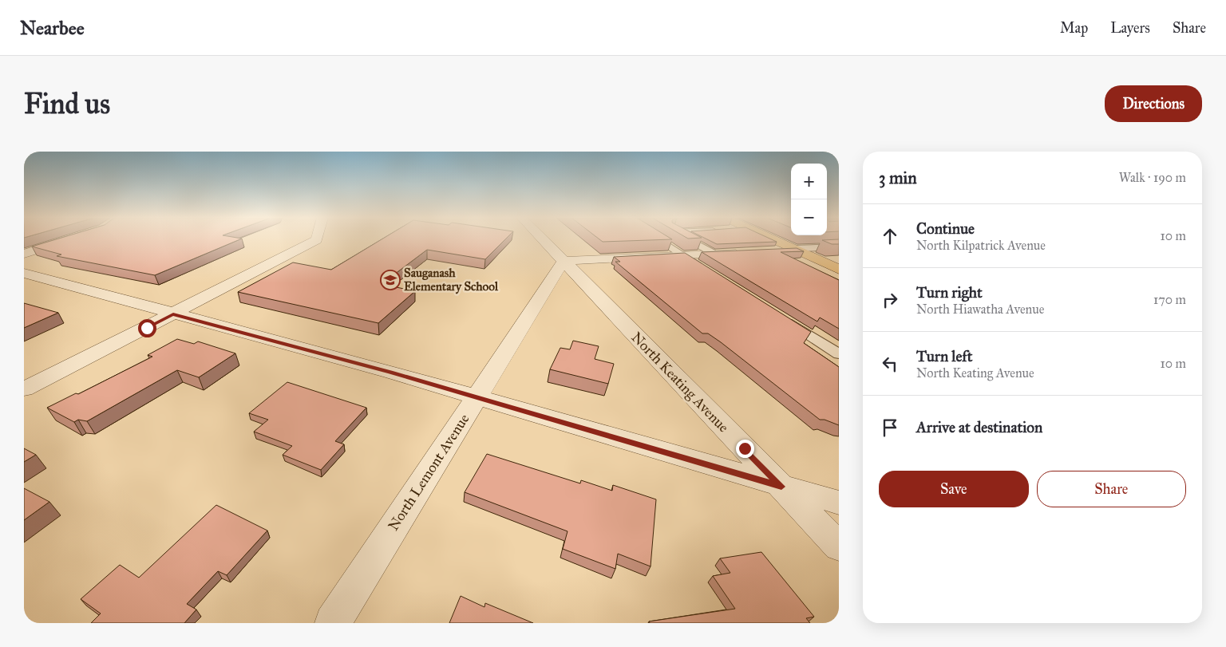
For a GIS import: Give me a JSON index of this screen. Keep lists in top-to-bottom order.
{
  "streets": {
    "street": ["North Keating Avenue", "North Lemont Avenue"]
  },
  "crossings": [
    ["North Keating Avenue", "North Lemont Avenue"]
  ],
  "places": {
    "school or university": ["Sauganash Elementary School"]
  },
  "page": {
    "header": "Nearbee",
    "nav": ["Map", "Layers", "Share"],
    "buttons": [
      "Directions",
      ["Save", "Share"]
    ],
    "title": "Find us",
    "heading": ["3 min", "Walk · 190 m"],
    "map_buttons": ["+", "−"],
    "list": [
      ["Continue", "North Kilpatrick Avenue", "10 m"],
      ["Turn right", "North Hiawatha Avenue", "170 m"],
      ["Turn left", "North Keating Avenue", "10 m"],
      "Arrive at destination"
    ]
  }
}
